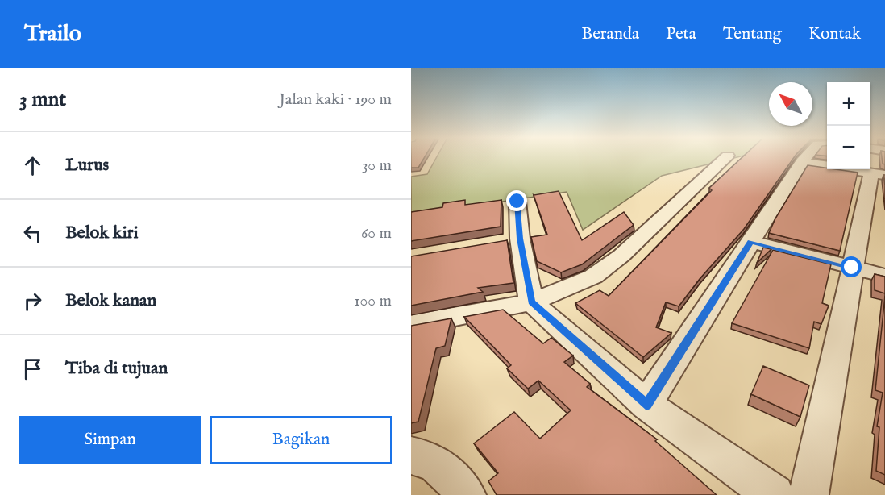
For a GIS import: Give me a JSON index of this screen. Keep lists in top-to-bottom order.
{
  "north": "top left",
  "page": {
    "header": "Trailo",
    "nav": [
      "Beranda",
      "Peta",
      "Tentang",
      "Kontak"
    ],
    "heading": ["3 mnt", "Jalan kaki · 190 m"],
    "map_buttons": ["+", "−"],
    "list": [
      ["Lurus", "30 m"],
      ["Belok kiri", "60 m"],
      ["Belok kanan", "100 m"],
      "Tiba di tujuan"
    ],
    "buttons": ["Simpan", "Bagikan"]
  }
}
